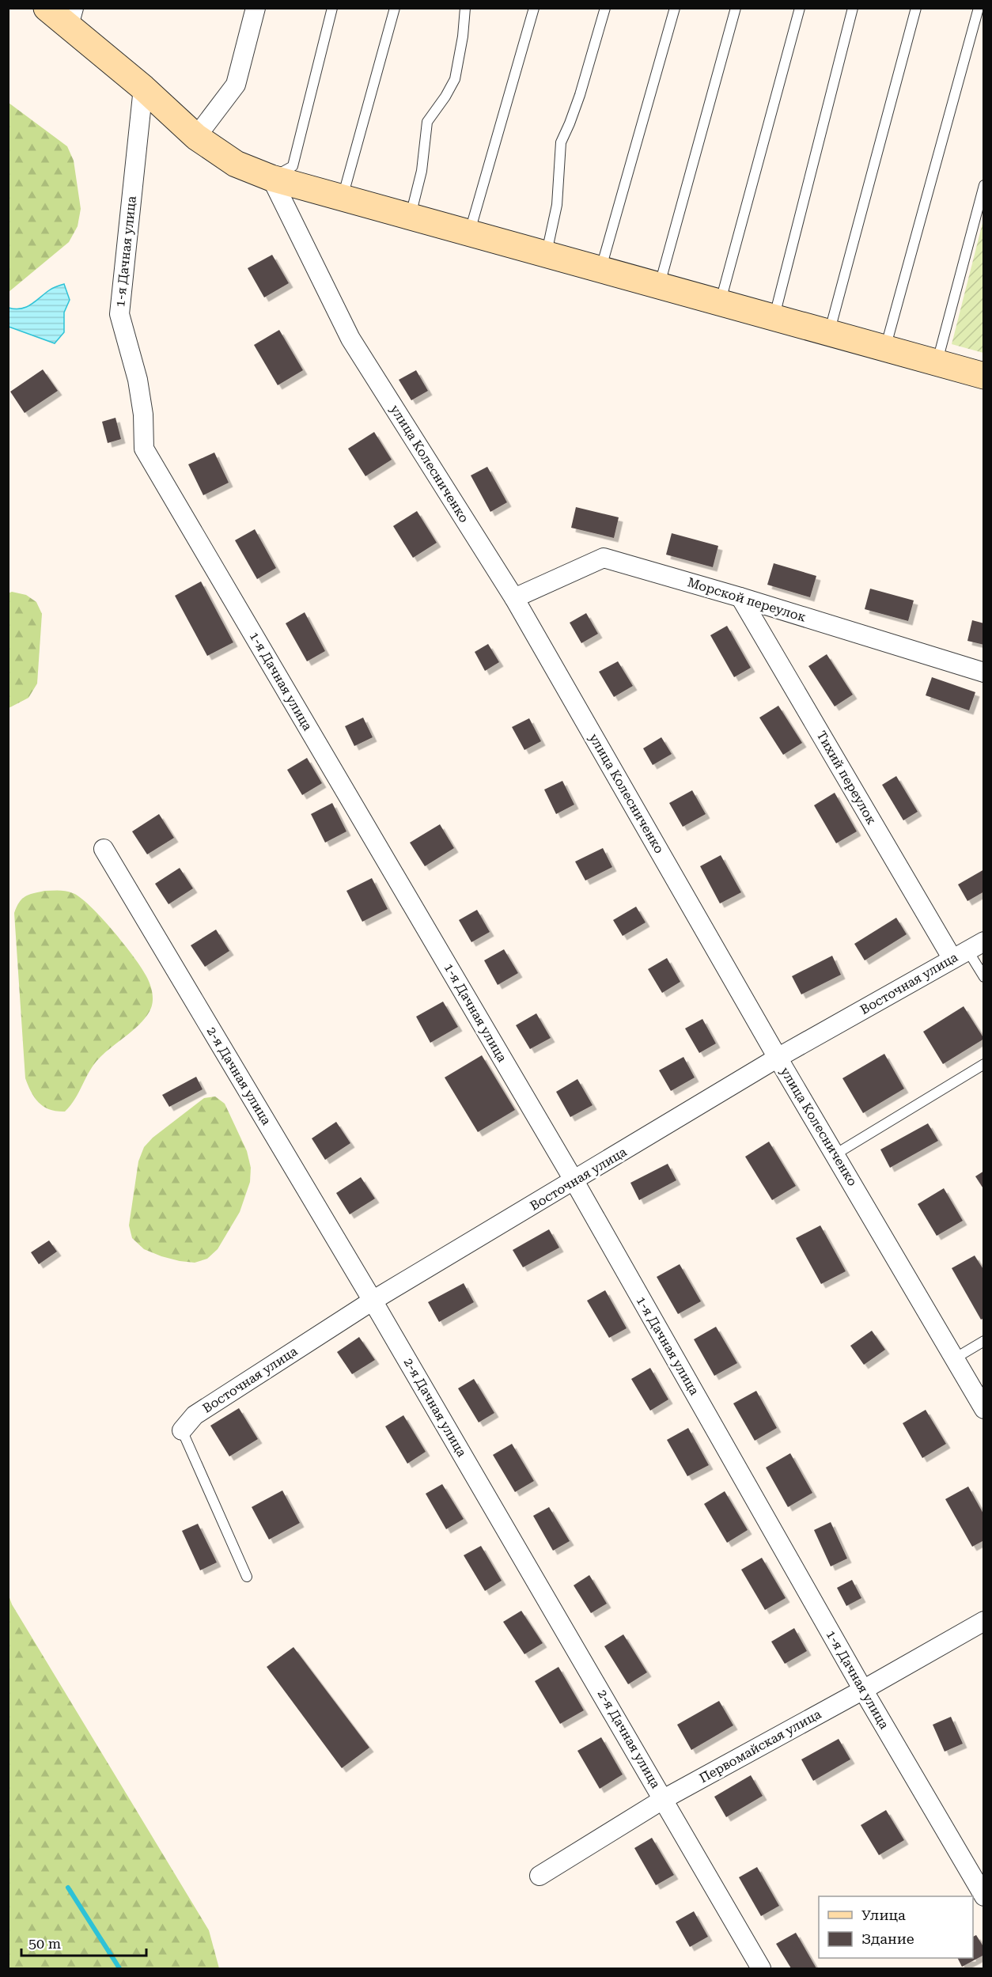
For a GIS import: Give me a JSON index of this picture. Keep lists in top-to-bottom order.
{
  "streets": {
    "street": [
      "1-я Дачная улица",
      "улица Колесниченко",
      "Морской переулок",
      "Тихий переулок",
      "Восточная улица",
      "2-я Дачная улица",
      "Первомайская улица"
    ]
  },
  "crossings": [
    ["1-я Дачная улица", "Восточная улица"],
    ["1-я Дачная улица", "Первомайская улица"],
    ["улица Колесниченко", "Морской переулок"],
    ["улица Колесниченко", "Восточная улица"],
    ["Морской переулок", "Тихий переулок"],
    ["Тихий переулок", "Восточная улица"],
    ["Восточная улица", "2-я Дачная улица"],
    ["2-я Дачная улица", "Первомайская улица"]
  ],
  "legend": ["Улица", "Здание"],
  "scale_bar": "50 m"
}
